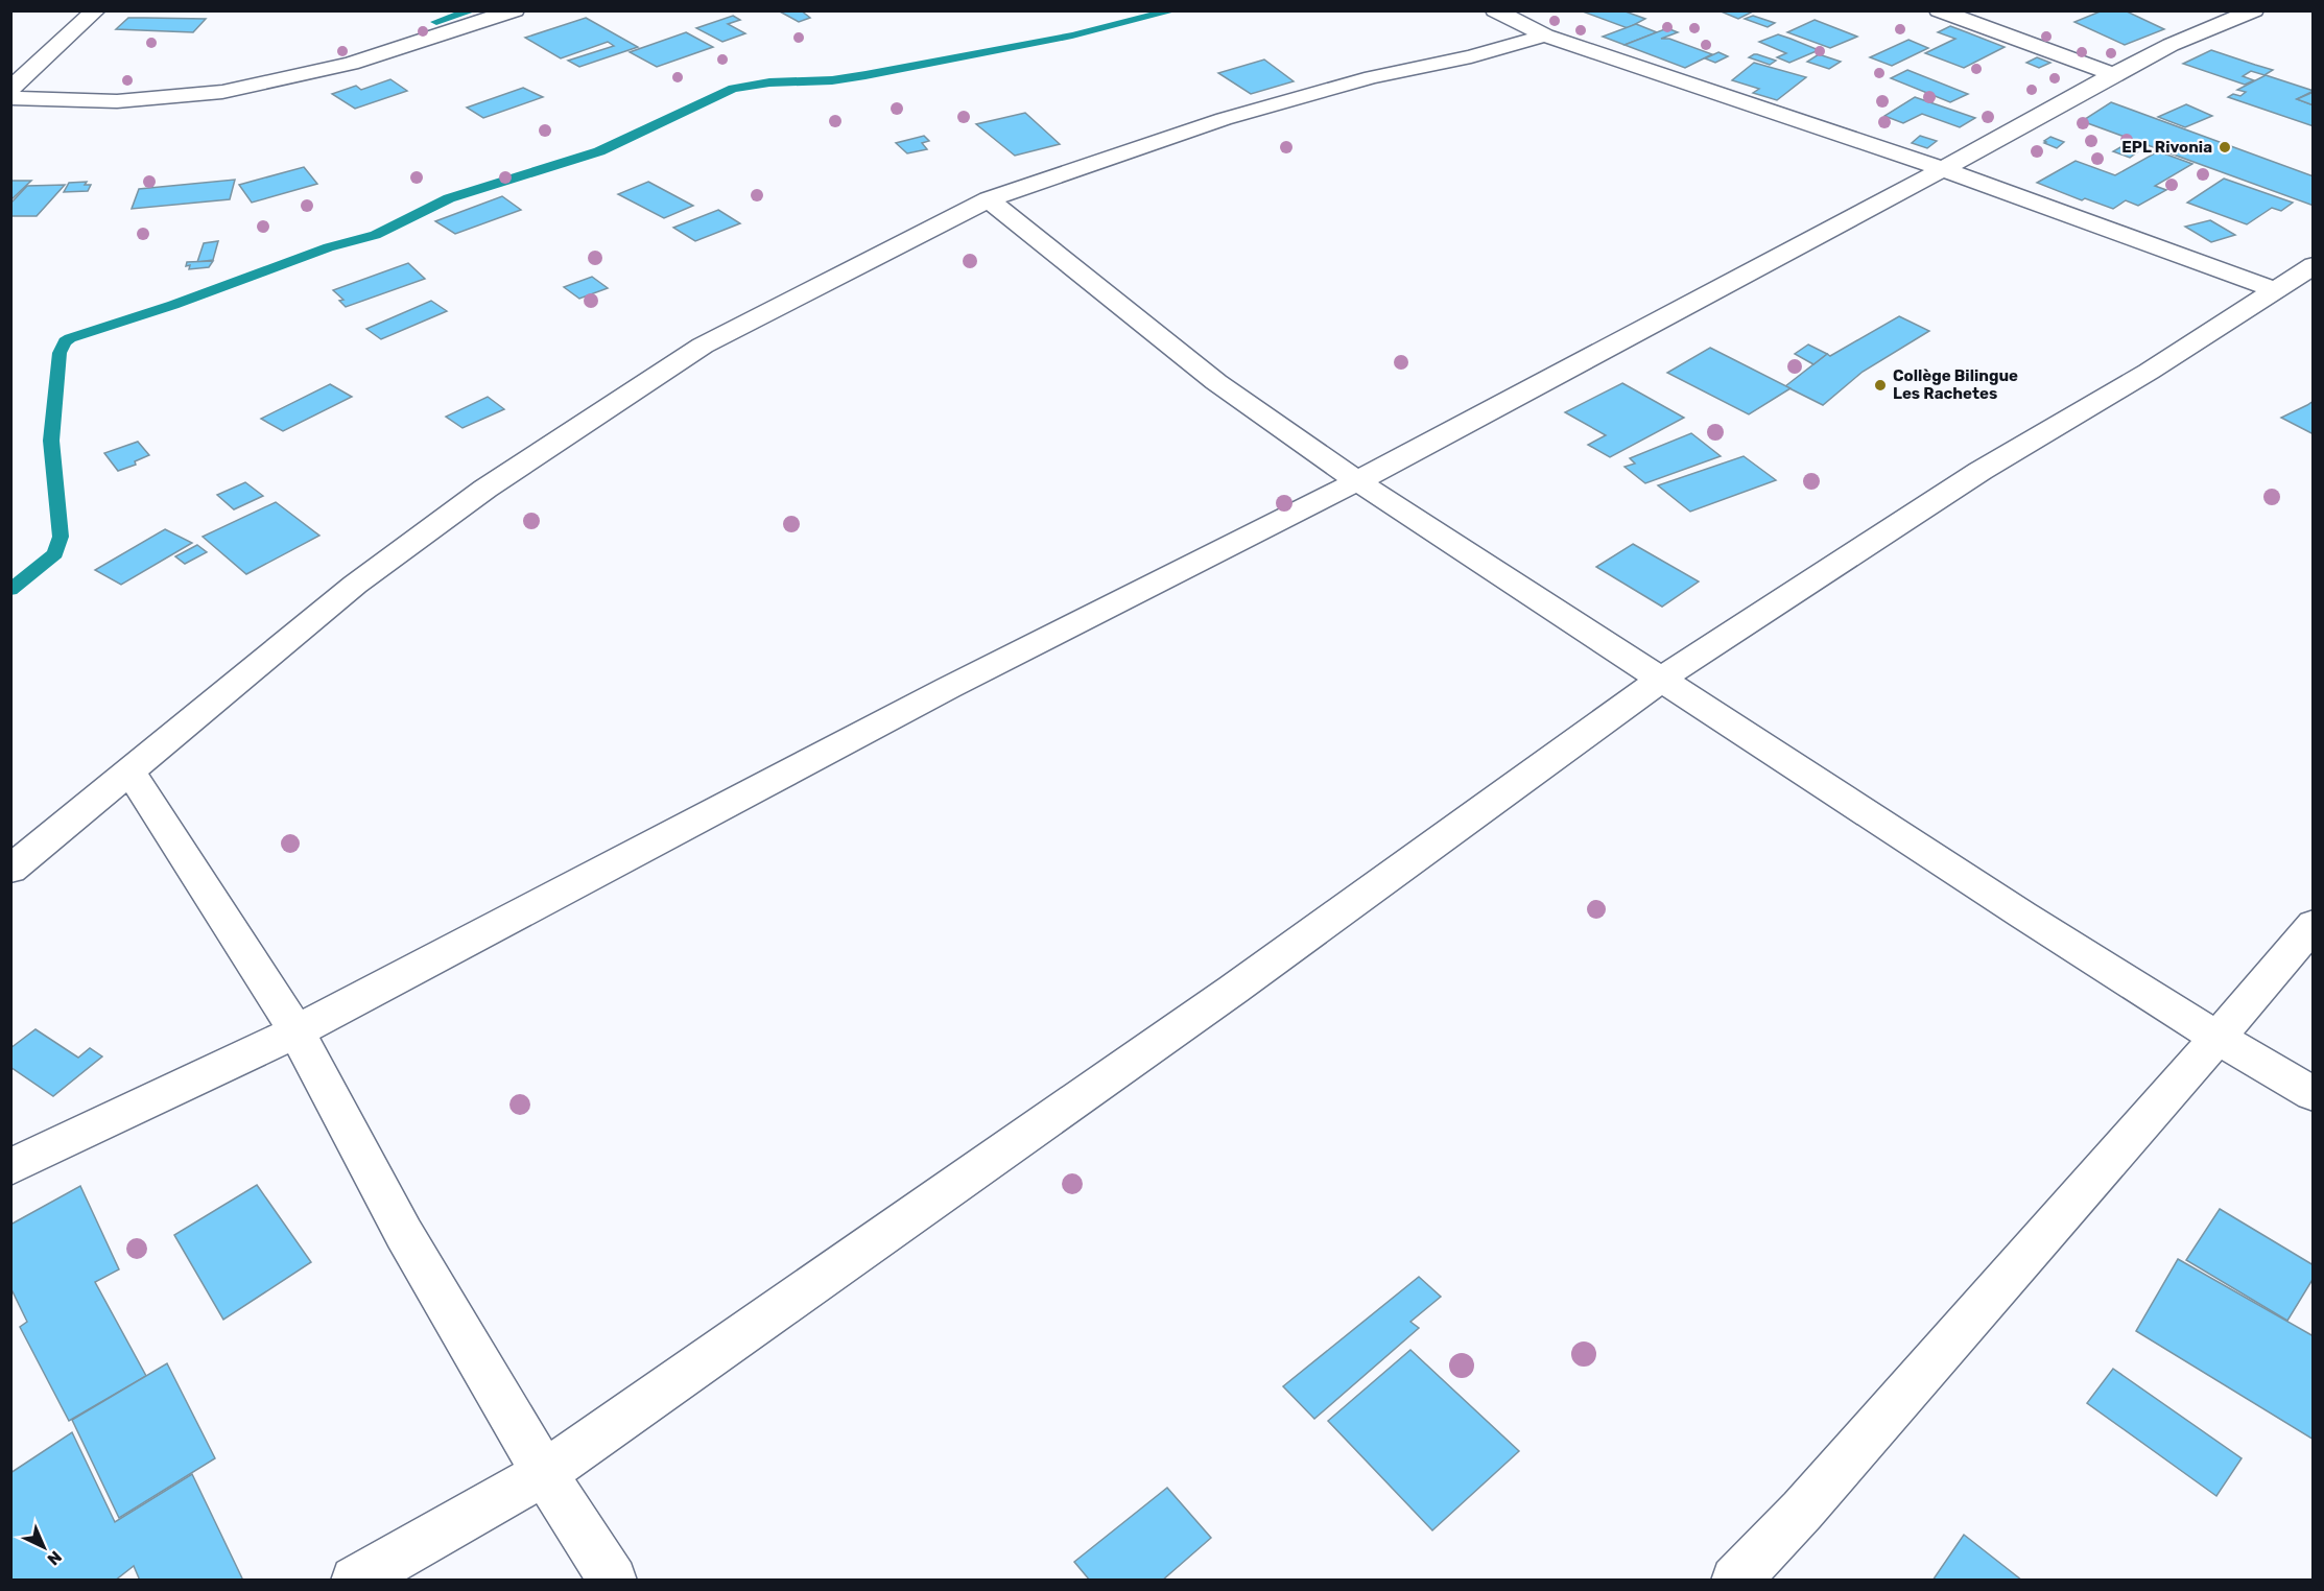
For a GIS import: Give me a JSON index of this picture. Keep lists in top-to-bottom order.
{
  "places": ["EPL Rivonia", "Collège Bilingue Les Rachetes"],
  "north": "bottom right"
}
